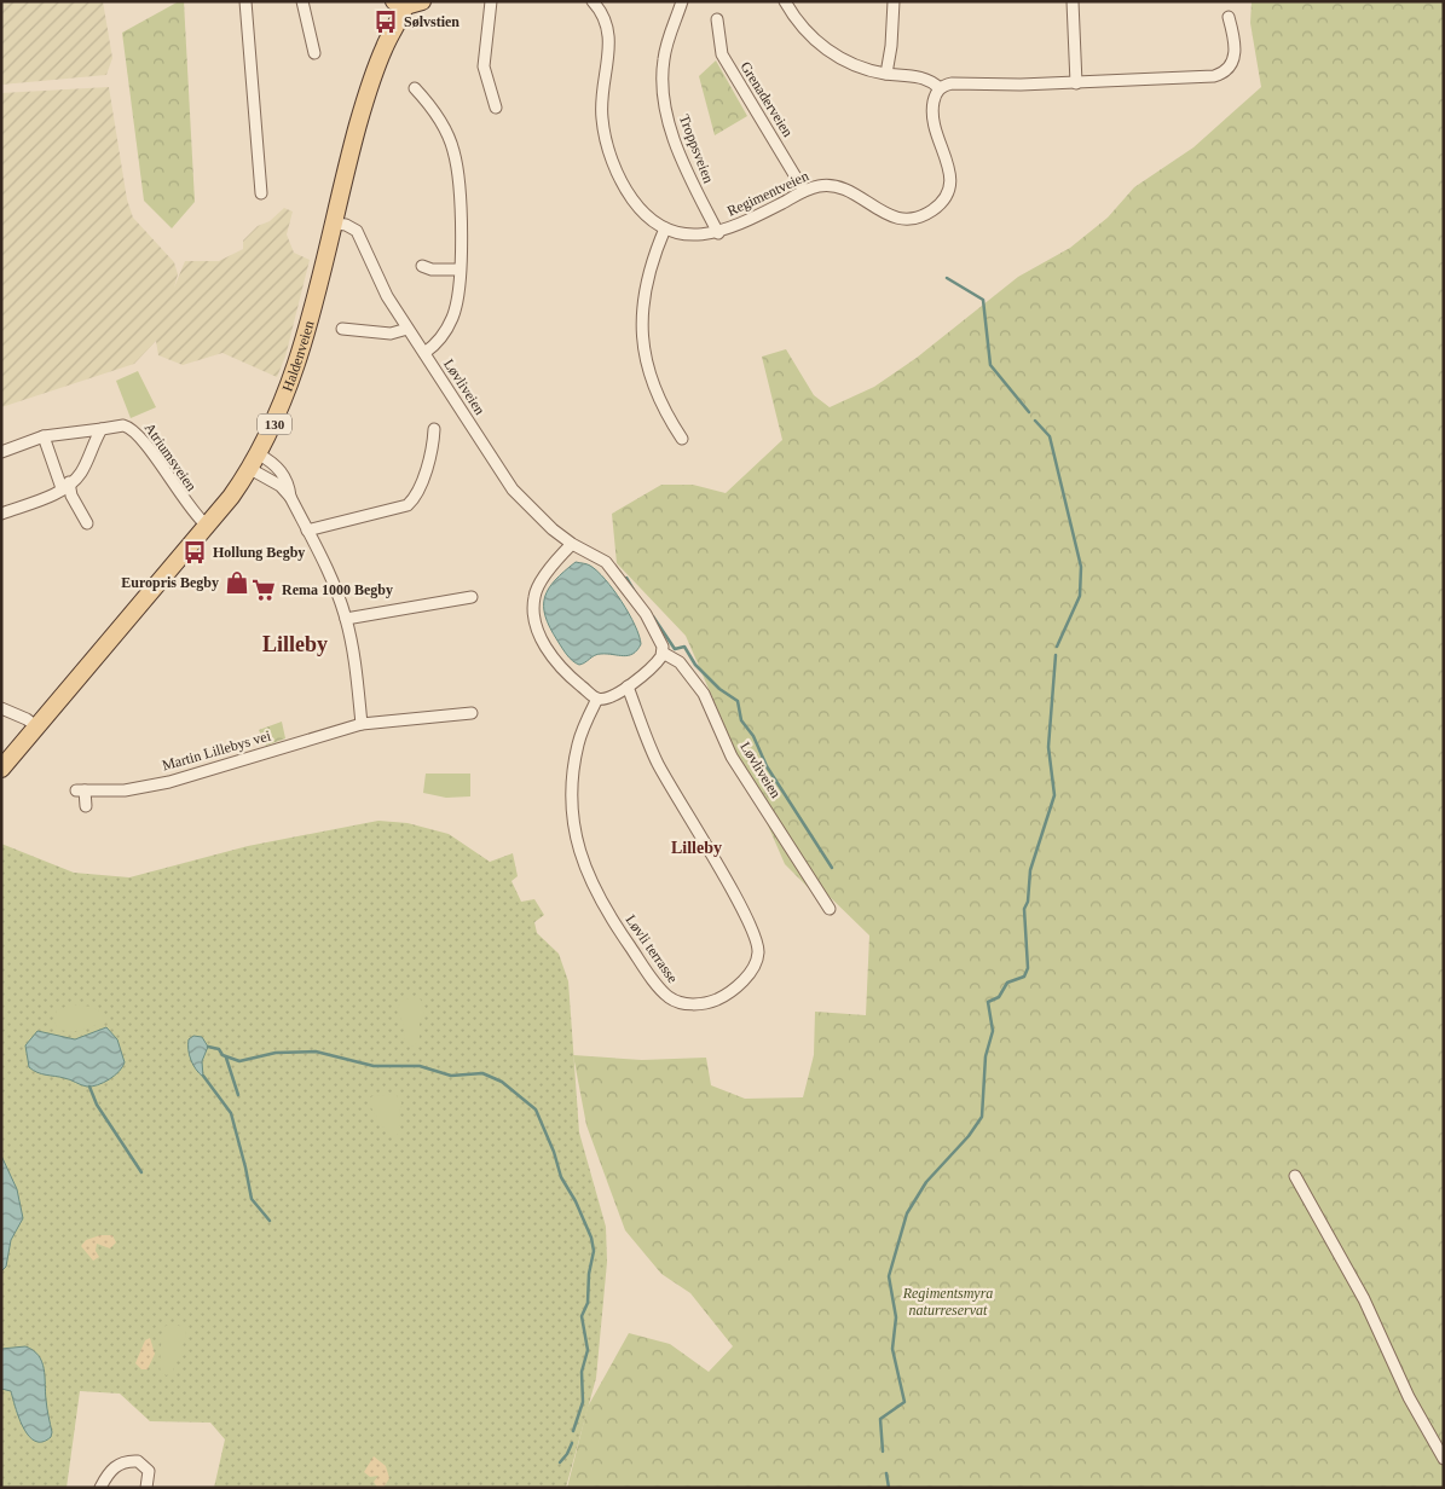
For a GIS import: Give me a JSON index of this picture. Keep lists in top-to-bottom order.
{
  "streets": {
    "main road": ["Haldenveien", "130"],
    "street": [
      "Grenaderveien",
      "Troppsveien",
      "Regimentveien",
      "Løvliveien",
      "Atriumsveien",
      "Martin Lillebys vei",
      "Løvli terrasse"
    ]
  },
  "crossings": [
    ["Grenaderveien", "Regimentveien"],
    ["Troppsveien", "Regimentveien"],
    ["Haldenveien", "Løvliveien"],
    ["Haldenveien", "Atriumsveien"],
    ["Løvliveien", "Løvli terrasse"]
  ],
  "districts": ["Lilleby", "Lilleby"],
  "parks": ["Regimentsmyra naturreservat"],
  "places": {
    "bus stop": ["Sølvstien", "Hollung Begby"],
    "shop": ["Europris Begby"],
    "supermarket": ["Rema 1000 Begby"]
  }
}
